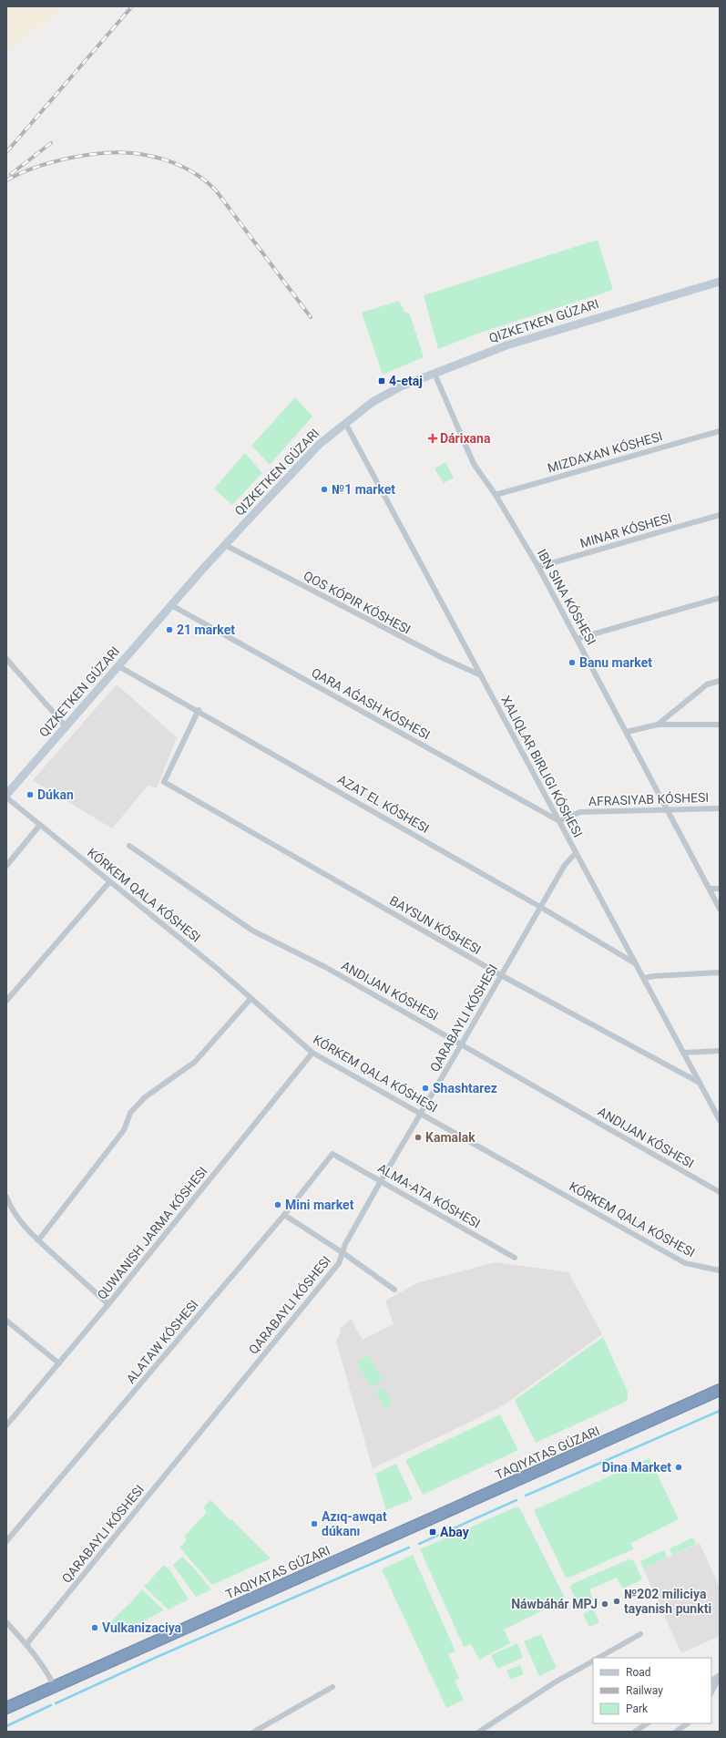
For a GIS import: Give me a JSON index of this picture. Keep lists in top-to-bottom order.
{
  "streets": {
    "street": [
      "MIZDAXAN KÓSHESI",
      "MINAR KÓSHESI",
      "IBN SINA KÓSHESI",
      "QOS KÓPIR KÓSHESI",
      "QARA AǴASH KÓSHESI",
      "AFRASIYAB KÓSHESI",
      "AZAT EL KÓSHESI",
      "KÓRKEM QALA KÓSHESI",
      "BAYSUN KÓSHESI",
      "ANDIJAN KÓSHESI",
      "ALMA-ATA KÓSHESI",
      "ALATAW KÓSHESI"
    ]
  },
  "crossings": [
    ["MIZDAXAN KÓSHESI", "IBN SINA KÓSHESI"],
    ["MINAR KÓSHESI", "IBN SINA KÓSHESI"],
    ["IBN SINA KÓSHESI", "AFRASIYAB KÓSHESI"],
    ["QARA AǴASH KÓSHESI", "AFRASIYAB KÓSHESI"],
    ["AZAT EL KÓSHESI", "BAYSUN KÓSHESI"],
    ["ALMA-ATA KÓSHESI", "ALATAW KÓSHESI"]
  ],
  "places": {
    "transit": ["4-etaj", "Abay"],
    "health": ["Dárixana"],
    "other": [
      "№1 market",
      "21 market",
      "Banu market",
      "Dúkan",
      "Shashtarez",
      "Kamalak",
      "Mini market",
      "Dina Market",
      "Azıq-awqat dúkanı",
      "№202 miliciya tayanish punkti",
      "Náwbáhár MPJ",
      "Vulkanizaciya"
    ]
  },
  "legend": ["Road", "Railway", "Park"]
}
